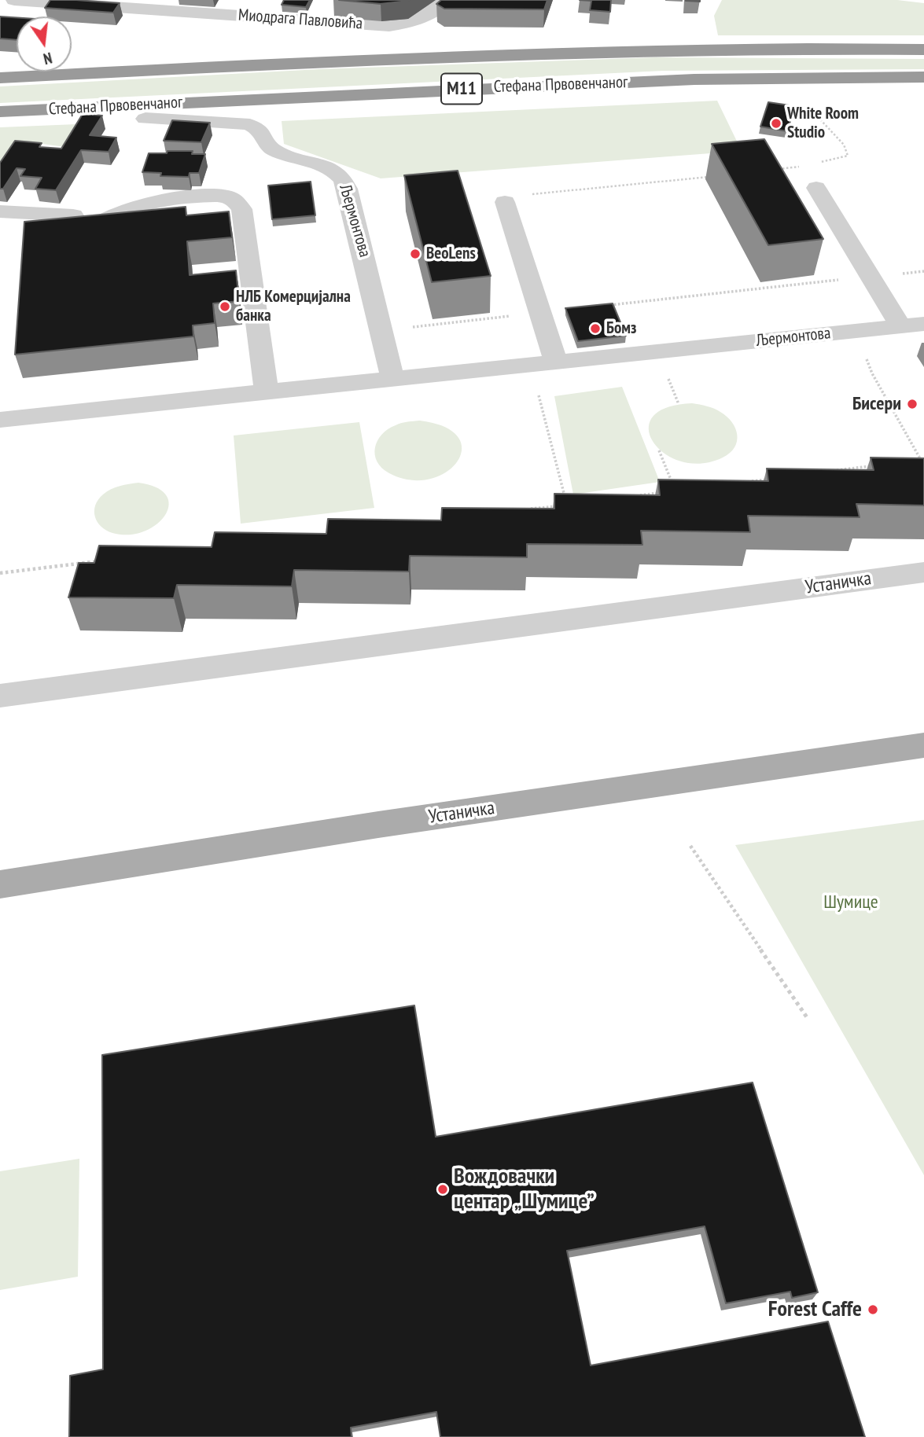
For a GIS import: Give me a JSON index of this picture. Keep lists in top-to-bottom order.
{
  "streets": {
    "highway": ["Стефана Првовенчаног", "M11"],
    "main road": ["Устаничка"],
    "street": ["Миодрага Павловића", "Љермонтова"]
  },
  "parks": ["Шумице"],
  "places": [
    "White Room Studio",
    "BeoLens",
    "НЛБ Комерцијална банка",
    "Бомз",
    "Бисери",
    "Вождовачки центар „Шумице”",
    "Forest Caffe"
  ],
  "north": "bottom"
}
